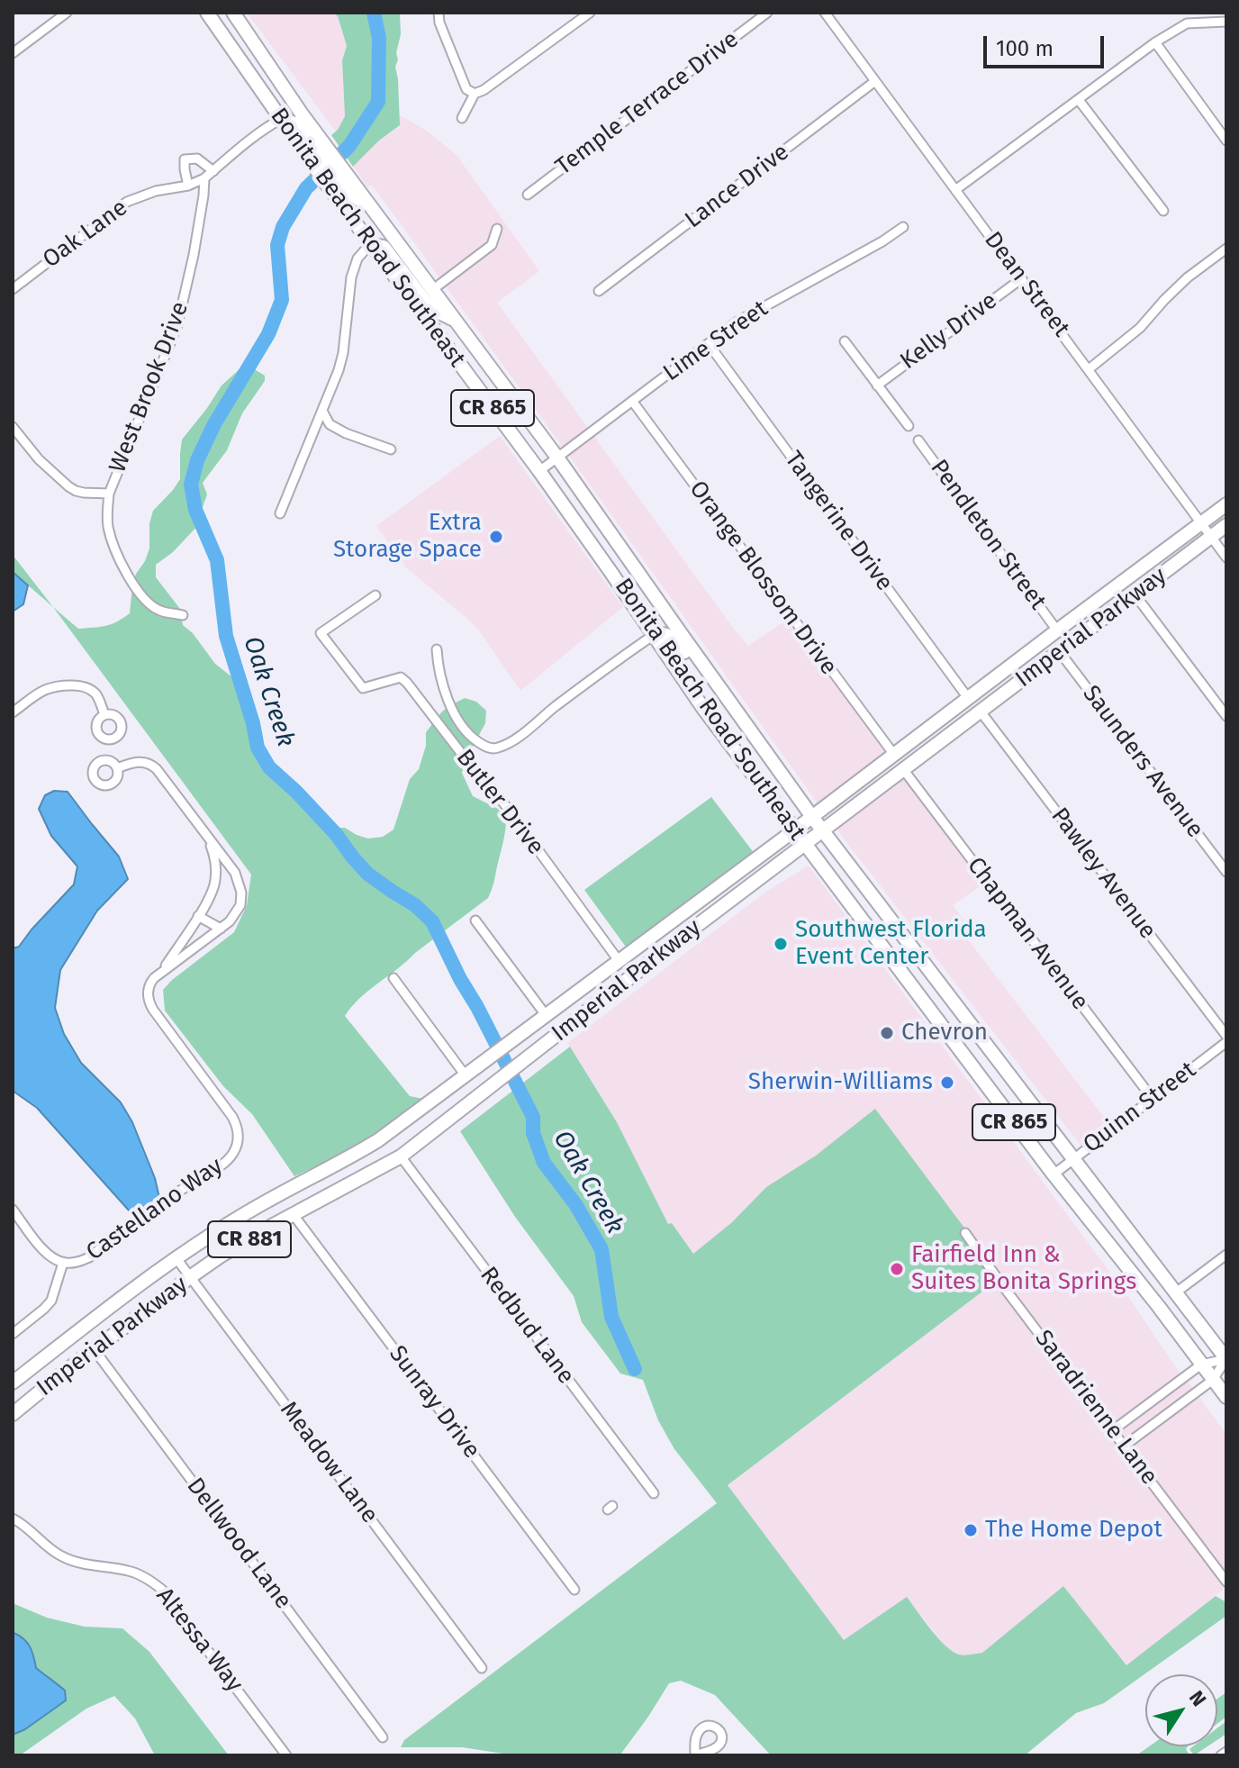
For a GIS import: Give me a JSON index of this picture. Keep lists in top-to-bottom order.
{
  "streets": {
    "main road": [
      "Bonita Beach Road Southeast",
      "CR 865",
      "Imperial Parkway",
      "CR 881"
    ],
    "street": [
      "Temple Terrace Drive",
      "Lance Drive",
      "Oak Lane",
      "Dean Street",
      "Kelly Drive",
      "Lime Street",
      "West Brook Drive",
      "Tangerine Drive",
      "Pendleton Street",
      "Orange Blossom Drive",
      "Saunders Avenue",
      "Butler Drive",
      "Pawley Avenue",
      "Chapman Avenue",
      "Quinn Street",
      "Castellano Way",
      "Redbud Lane",
      "Sunray Drive",
      "Saradrienne Lane",
      "Meadow Lane",
      "Dellwood Lane",
      "Altessa Way"
    ]
  },
  "crossings": [
    ["Lance Drive", "Dean Street"],
    ["Oak Lane", "West Brook Drive"],
    ["Bonita Beach Road Southeast", "Lime Street"],
    ["Bonita Beach Road Southeast", "Imperial Parkway"],
    ["Bonita Beach Road Southeast", "Quinn Street"],
    ["Dean Street", "Kelly Drive"],
    ["Dean Street", "Imperial Parkway"],
    ["Lime Street", "Tangerine Drive"],
    ["Lime Street", "Orange Blossom Drive"],
    ["Tangerine Drive", "Imperial Parkway"],
    ["Pendleton Street", "Imperial Parkway"],
    ["Orange Blossom Drive", "Imperial Parkway"],
    ["Imperial Parkway", "Saunders Avenue"],
    ["Imperial Parkway", "Butler Drive"],
    ["Imperial Parkway", "Pawley Avenue"],
    ["Imperial Parkway", "Chapman Avenue"],
    ["Imperial Parkway", "Redbud Lane"],
    ["Imperial Parkway", "Sunray Drive"],
    ["Imperial Parkway", "Meadow Lane"],
    ["Imperial Parkway", "Dellwood Lane"],
    ["Chapman Avenue", "Quinn Street"]
  ],
  "water": ["Oak Creek"],
  "places": [
    "Extra Storage Space",
    "Southwest Florida Event Center",
    "Chevron",
    "Sherwin-Williams",
    "Fairfield Inn & Suites Bonita Springs",
    "The Home Depot"
  ],
  "scale_bar": "100 m",
  "north": "top right"
}
